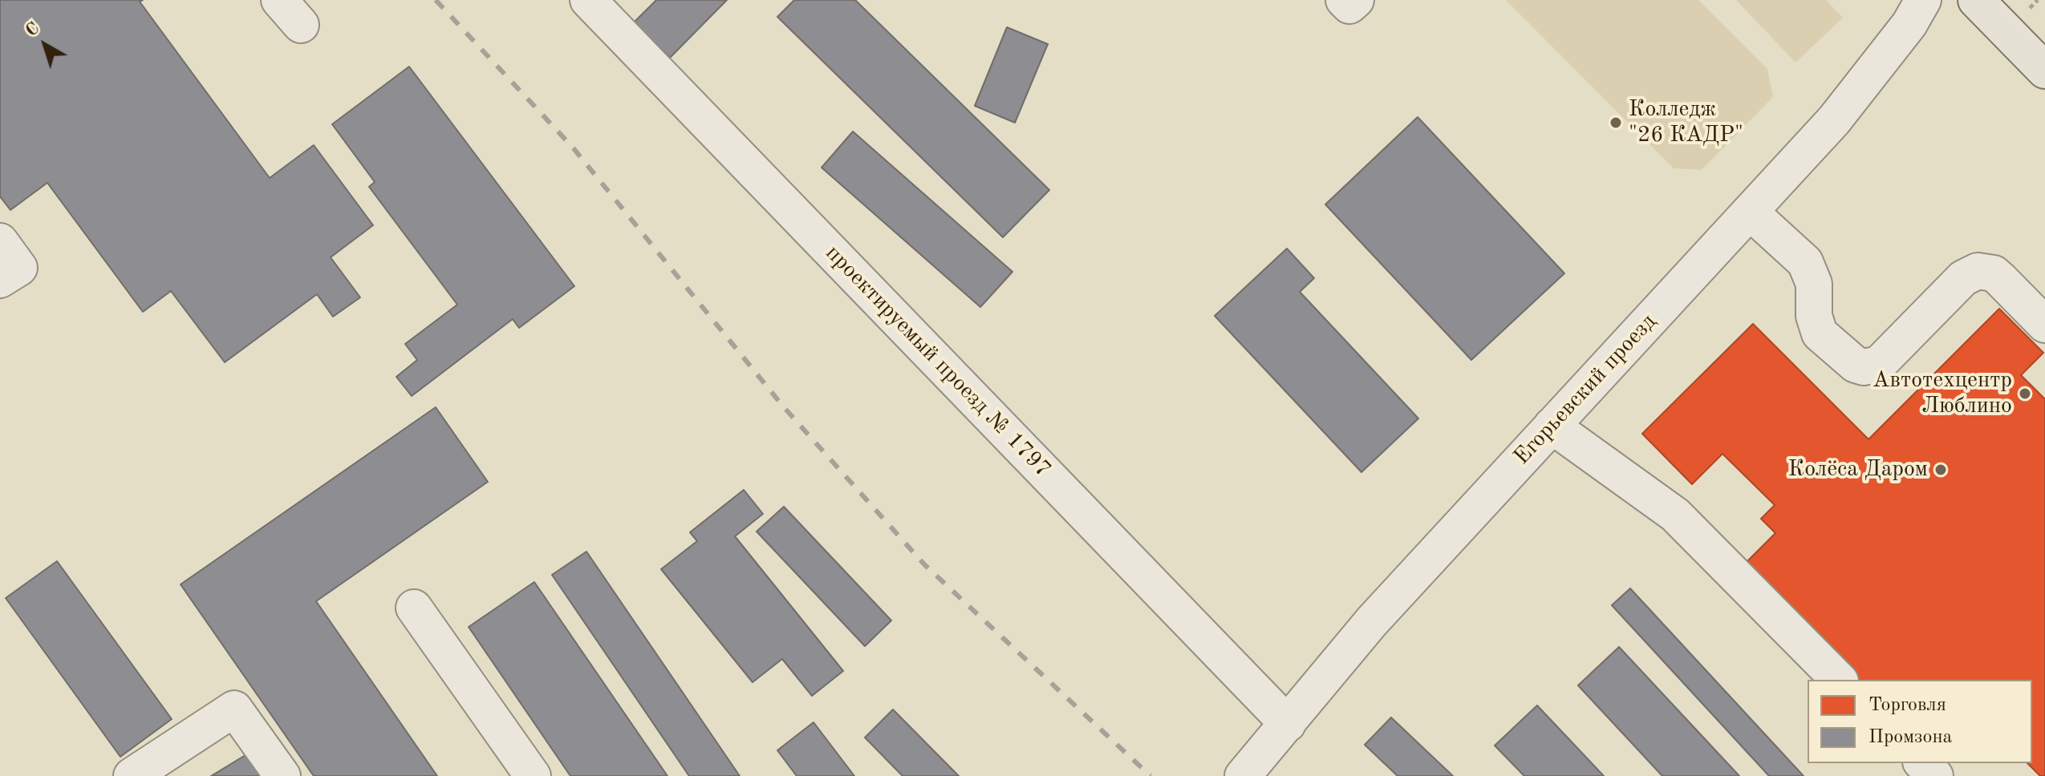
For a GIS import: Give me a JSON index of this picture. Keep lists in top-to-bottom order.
{
  "streets": {
    "street": ["проектируемый проезд № 1797", "Егорьевский проезд"]
  },
  "crossings": [
    ["проектируемый проезд № 1797", "Егорьевский проезд"]
  ],
  "places": ["Колледж \"26 КАДР\"", "Автотехцентр Люблино", "Колёса Даром"],
  "legend": ["Торговля", "Промзона"],
  "north": "top left"
}
